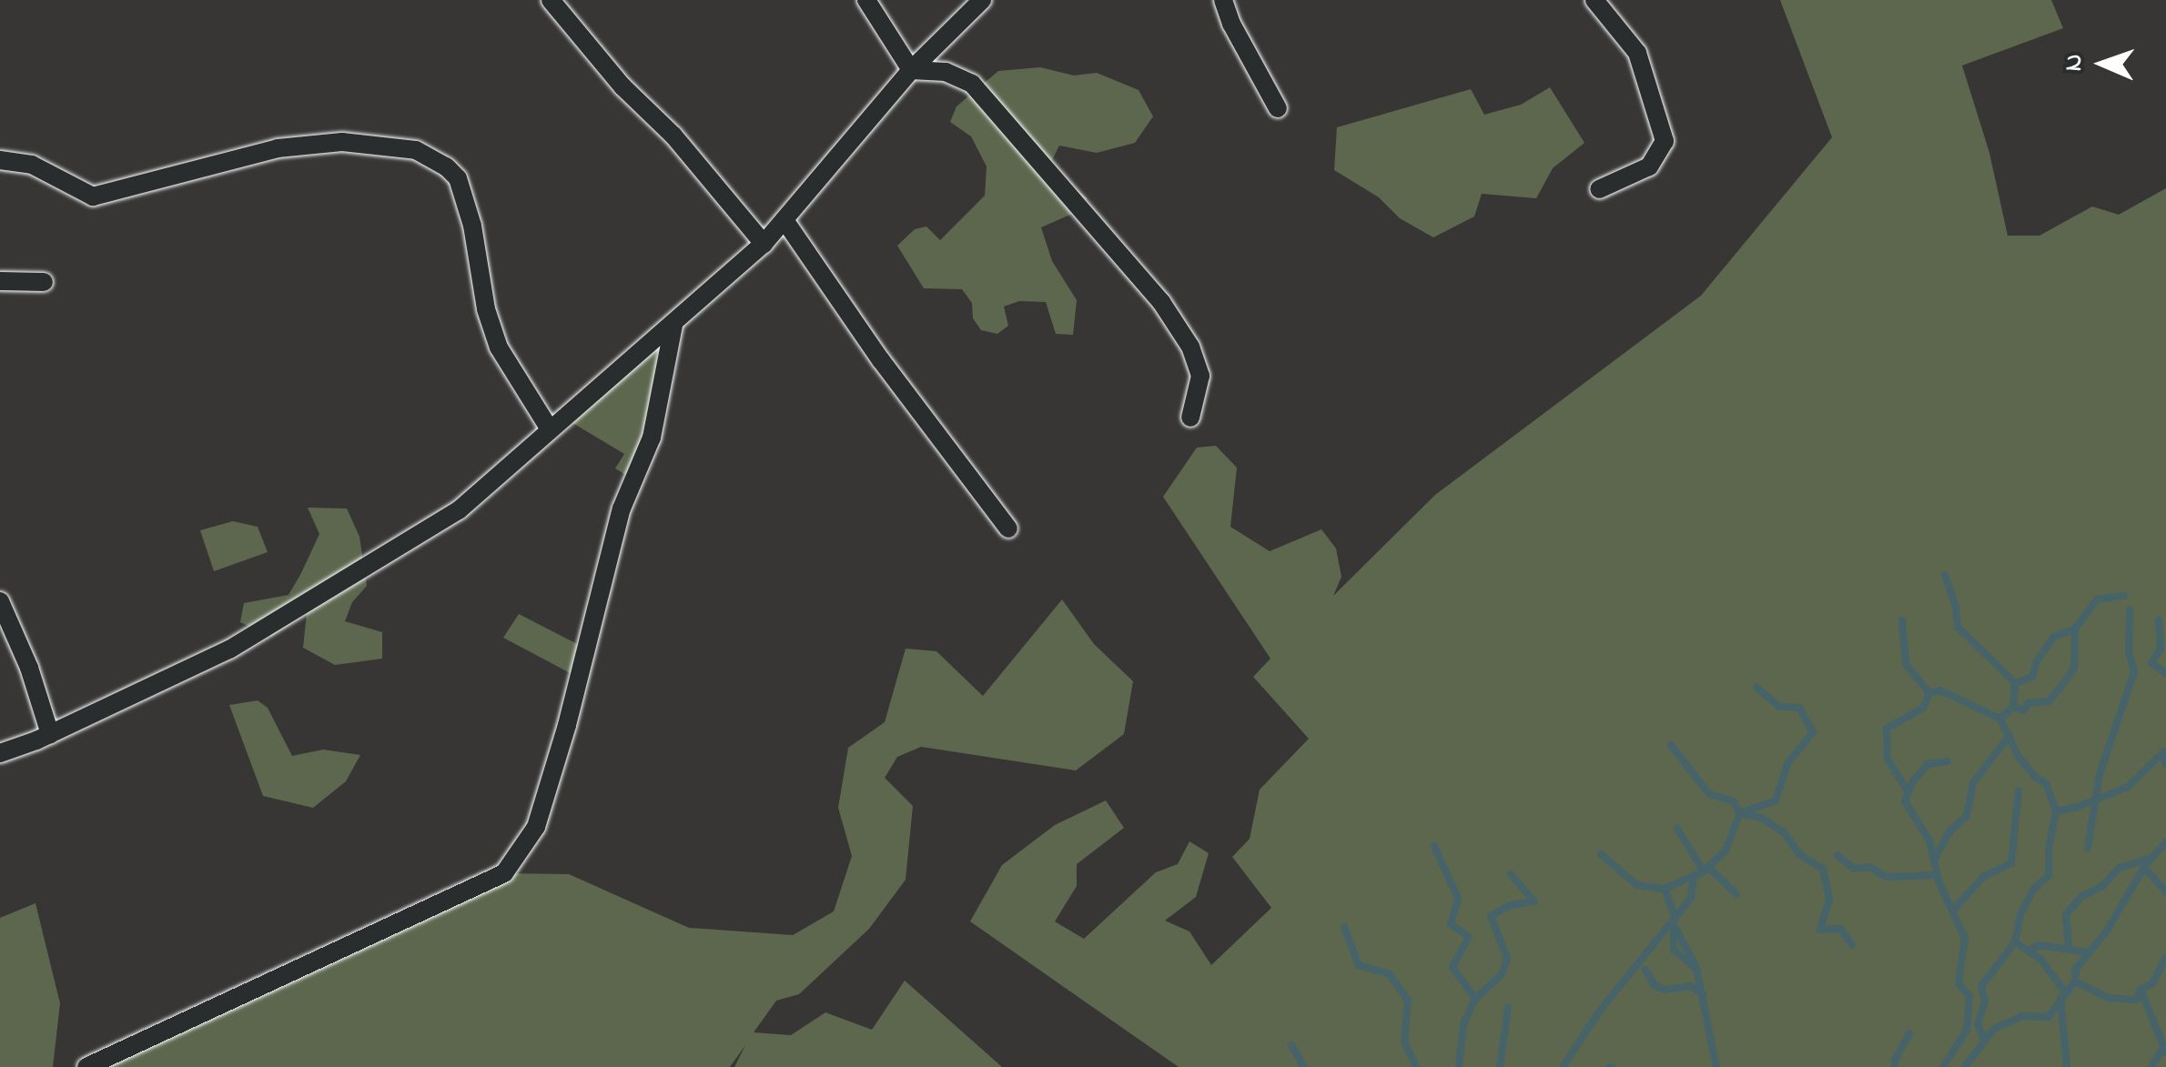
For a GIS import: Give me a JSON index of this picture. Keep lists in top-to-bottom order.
{
  "north": "left"
}
